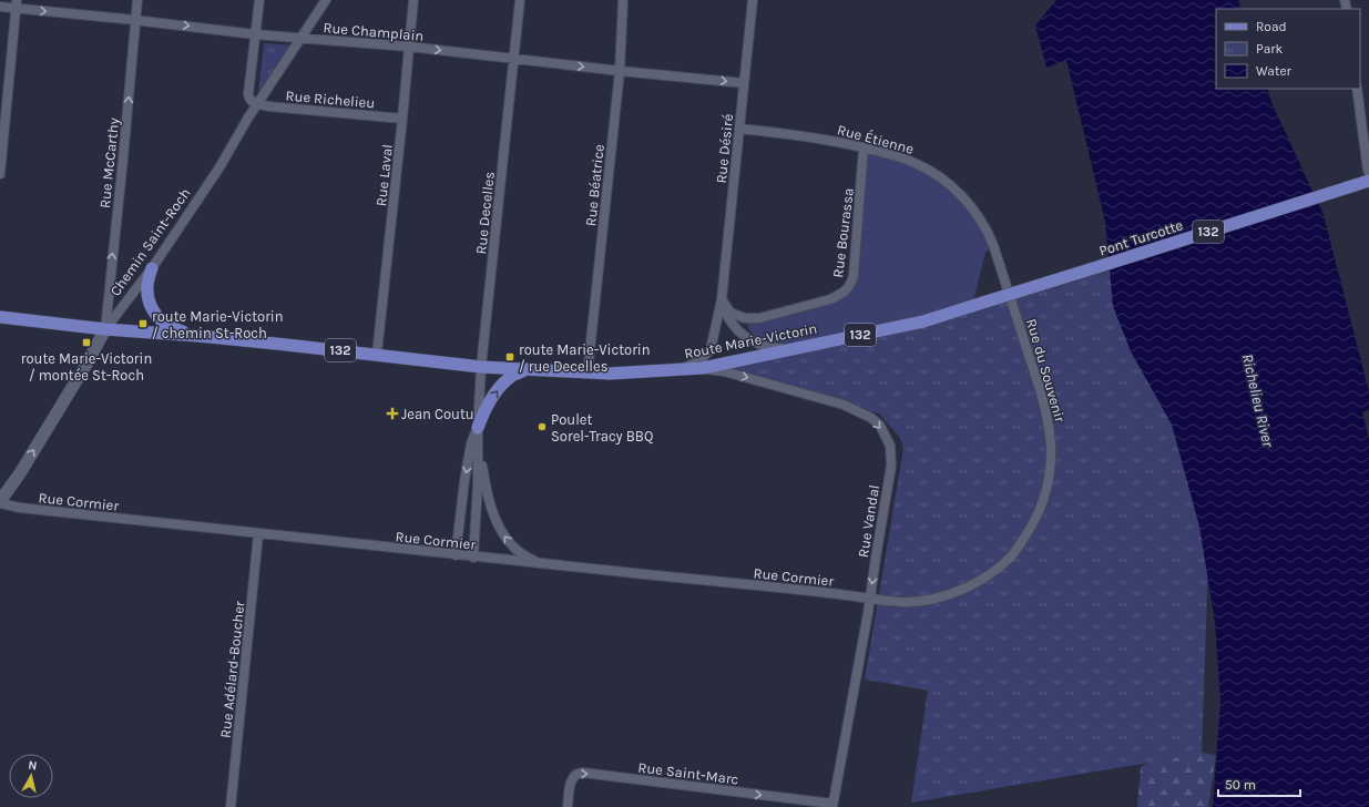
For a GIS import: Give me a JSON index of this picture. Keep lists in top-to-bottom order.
{
  "streets": {
    "main road": [
      "132",
      "Pont Turcotte",
      "Chemin Saint-Roch",
      "Route Marie-Victorin"
    ],
    "street": [
      "Rue Champlain",
      "Rue Richelieu",
      "Rue Étienne",
      "Rue Désiré",
      "Rue McCarthy",
      "Rue Laval",
      "Rue Béatrice",
      "Rue Decelles",
      "Rue Bourassa",
      "Rue du Souvenir",
      "Rue Cormier",
      "Rue Vandal",
      "Rue Adélard-Boucher",
      "Rue Saint-Marc"
    ]
  },
  "crossings": [
    ["Rue Champlain", "Rue Désiré"],
    ["Rue Champlain", "Rue McCarthy"],
    ["Rue Champlain", "Rue Laval"],
    ["Rue Champlain", "Rue Béatrice"],
    ["Rue Champlain", "Rue Decelles"],
    ["Rue Champlain", "Chemin Saint-Roch"],
    ["Rue Richelieu", "Rue Laval"],
    ["Rue Richelieu", "Chemin Saint-Roch"],
    ["Rue Étienne", "Rue Désiré"],
    ["Rue Étienne", "Rue Bourassa"],
    ["Rue Étienne", "Rue du Souvenir"],
    ["Rue Désiré", "Rue Bourassa"],
    ["Rue Désiré", "Route Marie-Victorin"],
    ["Rue McCarthy", "Chemin Saint-Roch"],
    ["Rue McCarthy", "Route Marie-Victorin"],
    ["Rue Laval", "Route Marie-Victorin"],
    ["Rue Béatrice", "Route Marie-Victorin"],
    ["Rue Decelles", "Route Marie-Victorin"],
    ["Rue Decelles", "Rue Cormier"],
    ["Pont Turcotte", "Route Marie-Victorin"],
    ["Chemin Saint-Roch", "Route Marie-Victorin"],
    ["Chemin Saint-Roch", "Rue Cormier"],
    ["Route Marie-Victorin", "Rue Vandal"],
    ["Rue du Souvenir", "Rue Cormier"],
    ["Rue du Souvenir", "Rue Vandal"],
    ["Rue Cormier", "Rue Vandal"],
    ["Rue Cormier", "Rue Adélard-Boucher"],
    ["Rue Vandal", "Rue Saint-Marc"]
  ],
  "one_way": ["Rue Champlain", "Rue McCarthy", "Rue Saint-Marc"],
  "water": ["Richelieu River"],
  "places": {
    "transit": ["route Marie-Victorin / chemin St-Roch", "route Marie-Victorin / montée St-Roch", "route Marie-Victorin / rue Decelles"],
    "health": ["Jean Coutu"],
    "other": ["Poulet Sorel-Tracy BBQ"]
  },
  "legend": ["Road", "Park", "Water"],
  "scale_bar": "50 m",
  "north": "top"
}
